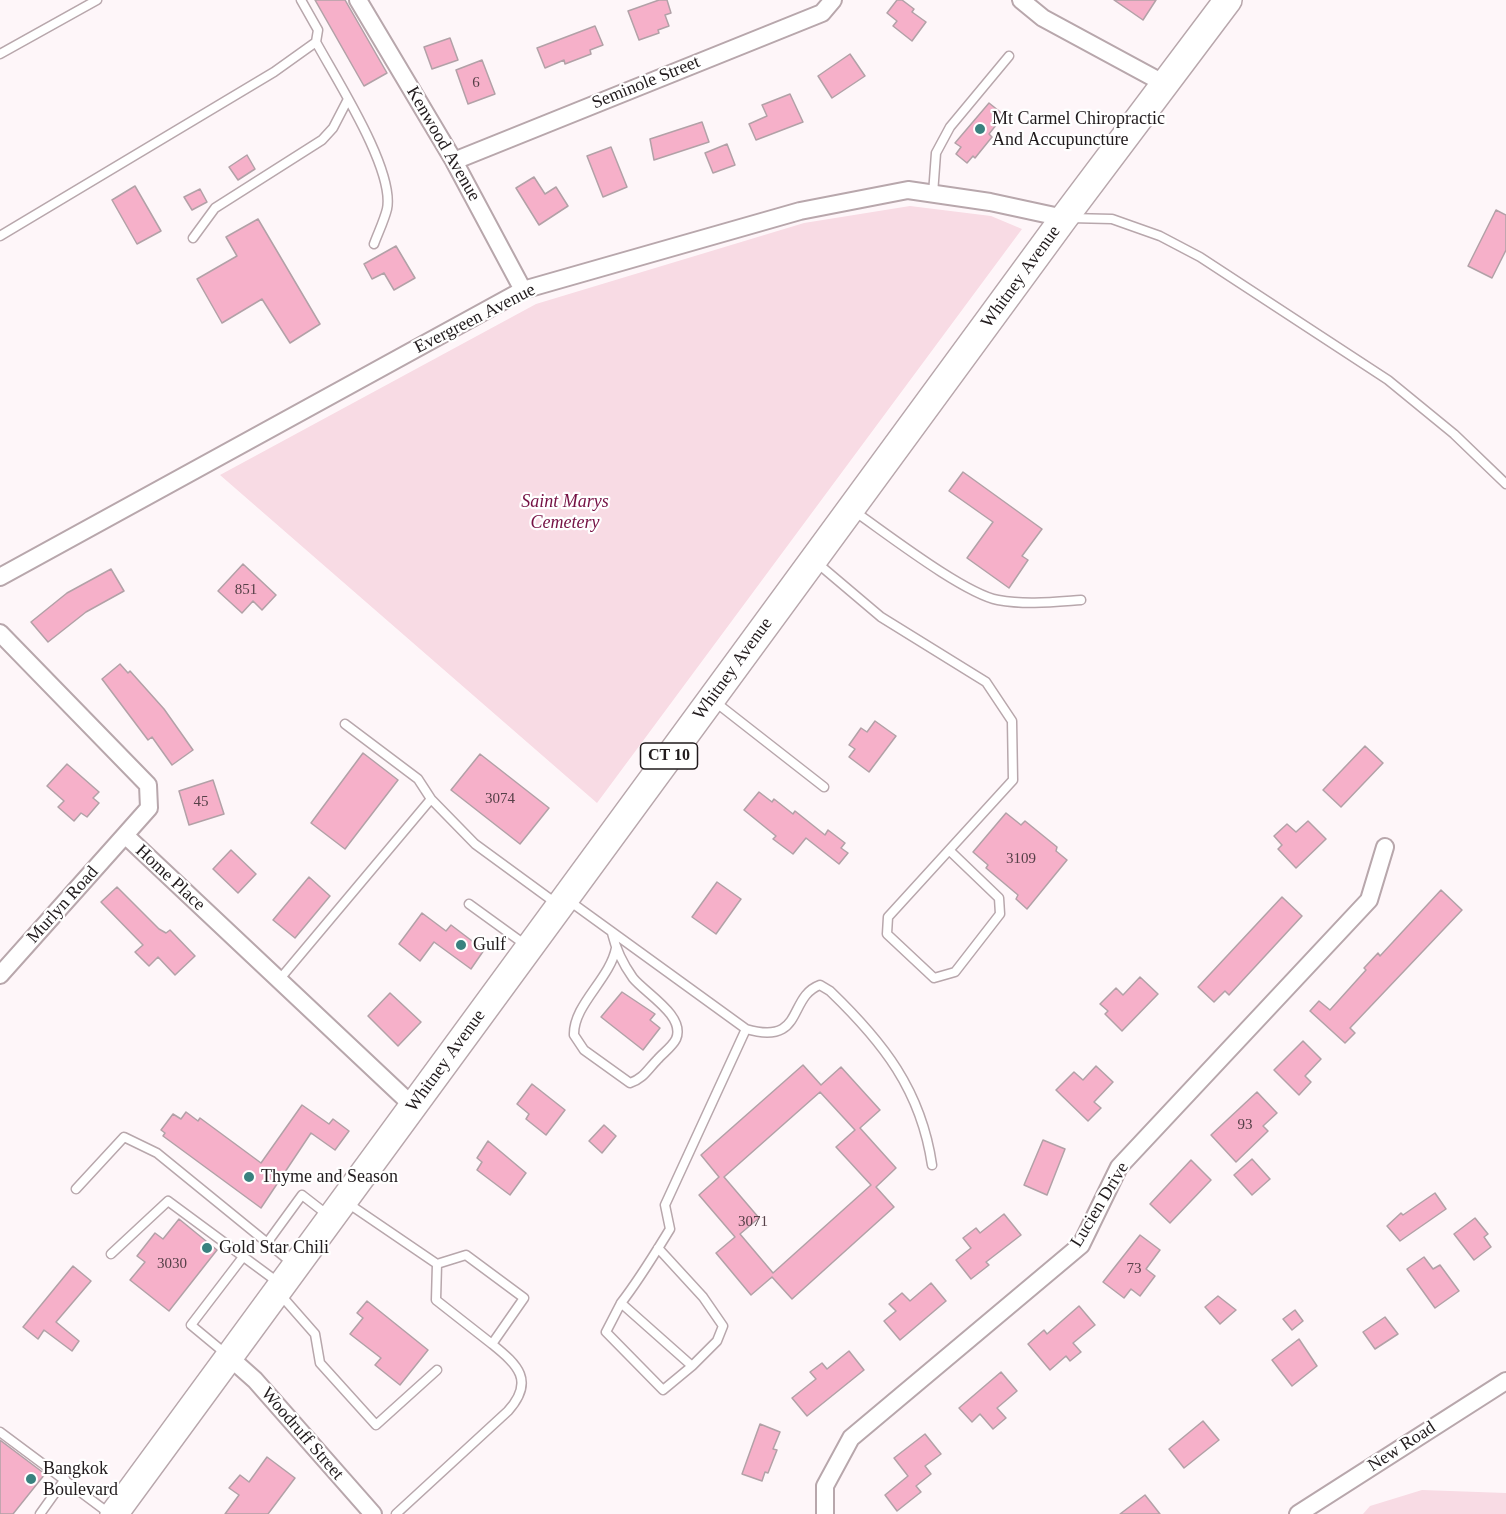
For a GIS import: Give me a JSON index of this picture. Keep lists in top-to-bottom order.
{
  "streets": {
    "highway": ["Whitney Avenue", "CT 10"],
    "street": [
      "Seminole Street",
      "Kenwood Avenue",
      "Evergreen Avenue",
      "Home Place",
      "Murlyn Road",
      "Lucien Drive",
      "Woodruff Street",
      "New Road"
    ]
  },
  "crossings": [
    ["Seminole Street", "Kenwood Avenue"],
    ["Kenwood Avenue", "Evergreen Avenue"],
    ["Whitney Avenue", "Evergreen Avenue"],
    ["Whitney Avenue", "Home Place"],
    ["Whitney Avenue", "Woodruff Street"],
    ["Home Place", "Murlyn Road"]
  ],
  "parks": ["Saint Marys Cemetery"],
  "places": [
    "Mt Carmel Chiropractic And Accupuncture",
    "Gulf",
    "Thyme and Season",
    "Gold Star Chili",
    "Bangkok Boulevard"
  ],
  "house_numbers": [
    "6",
    "851",
    "3074",
    "45",
    "3109",
    "93",
    "3071",
    "3030",
    "73"
  ]
}
